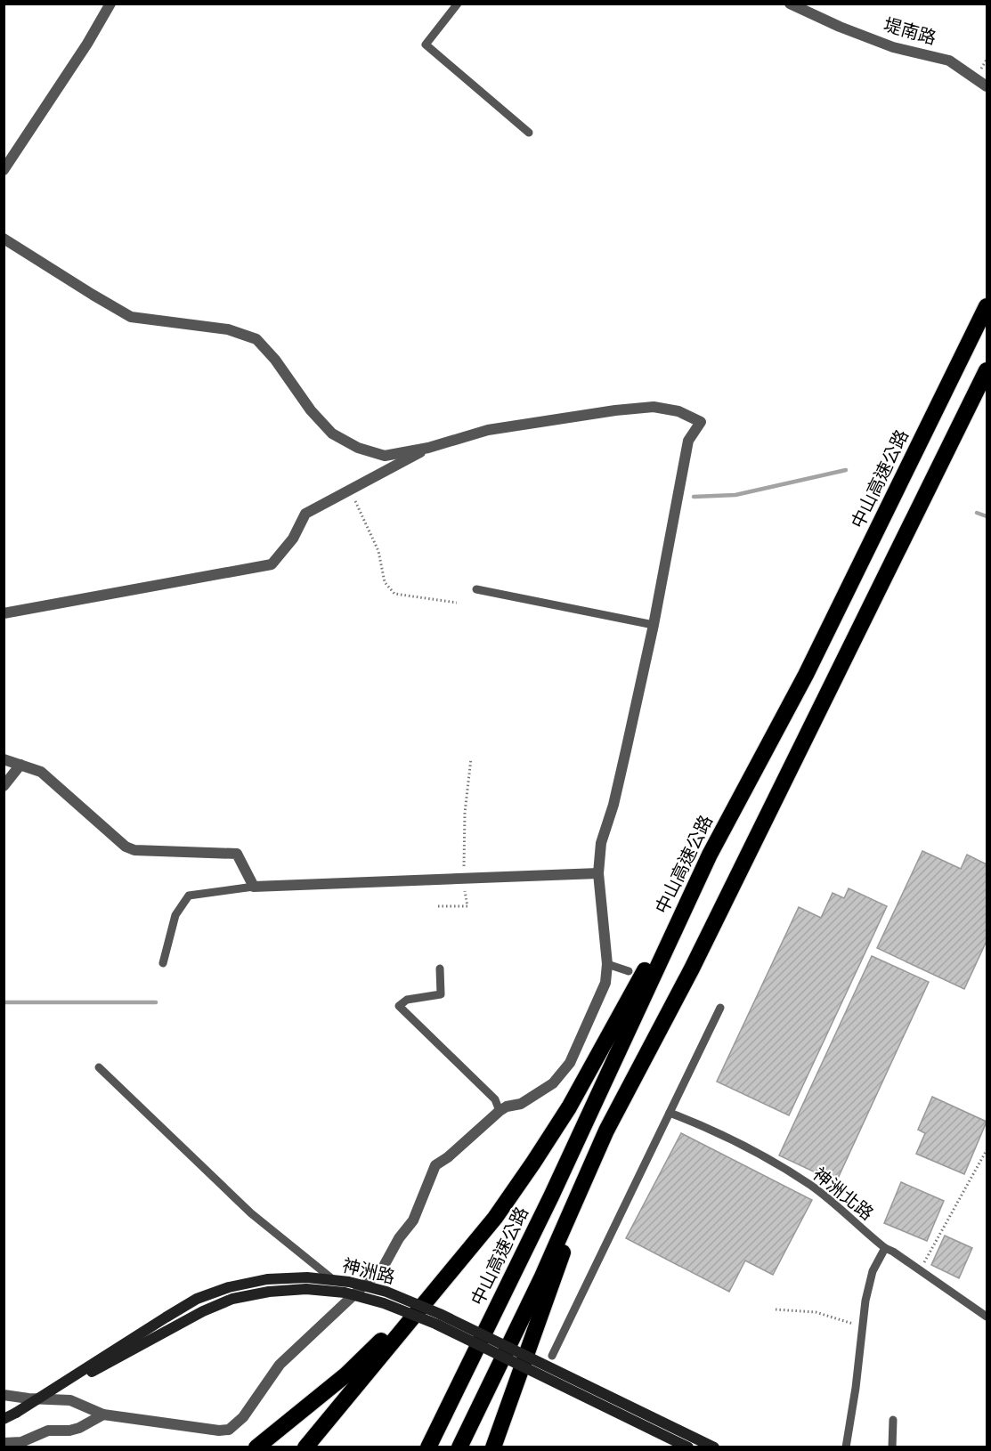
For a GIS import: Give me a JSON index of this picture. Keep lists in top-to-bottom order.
{
  "streets": {
    "highway": ["中山高速公路"],
    "street": ["堤南路", "神洲路"],
    "lane": ["神洲北路"]
  }
}
